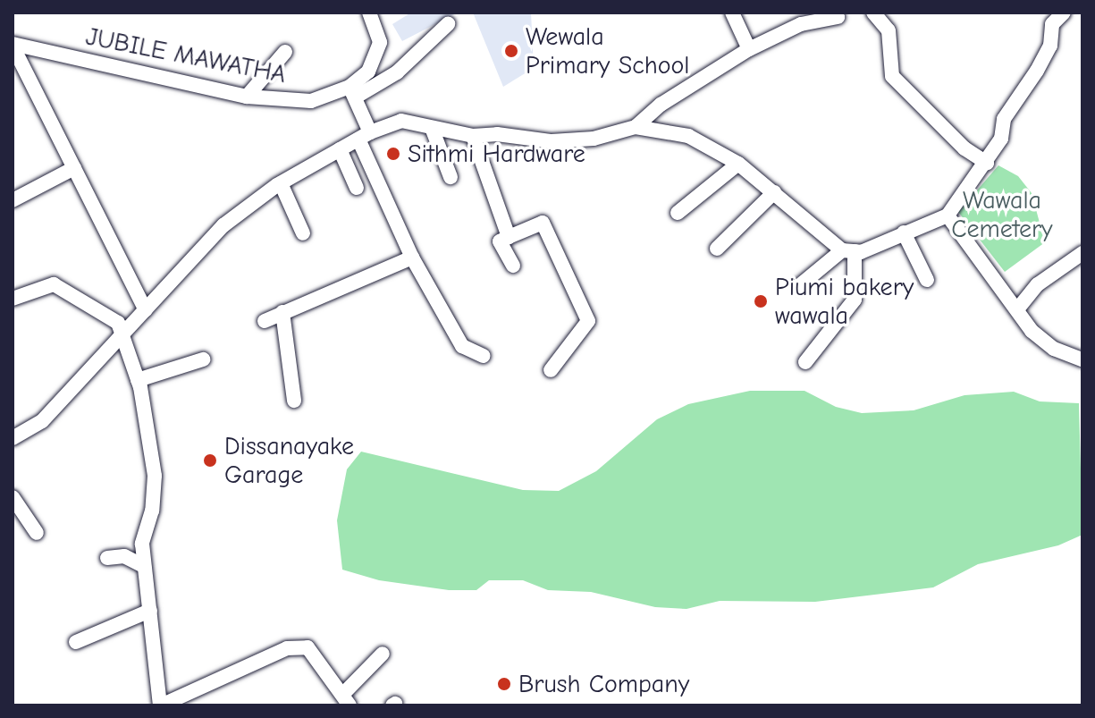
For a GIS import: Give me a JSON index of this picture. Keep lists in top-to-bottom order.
{
  "streets": {
    "street": ["JUBILE MAWATHA"]
  },
  "parks": ["Wawala Cemetery"],
  "places": [
    "Wewala Primary School",
    "Sithmi Hardware",
    "Piumi bakery wawala",
    "Dissanayake Garage",
    "Brush Company"
  ]
}
